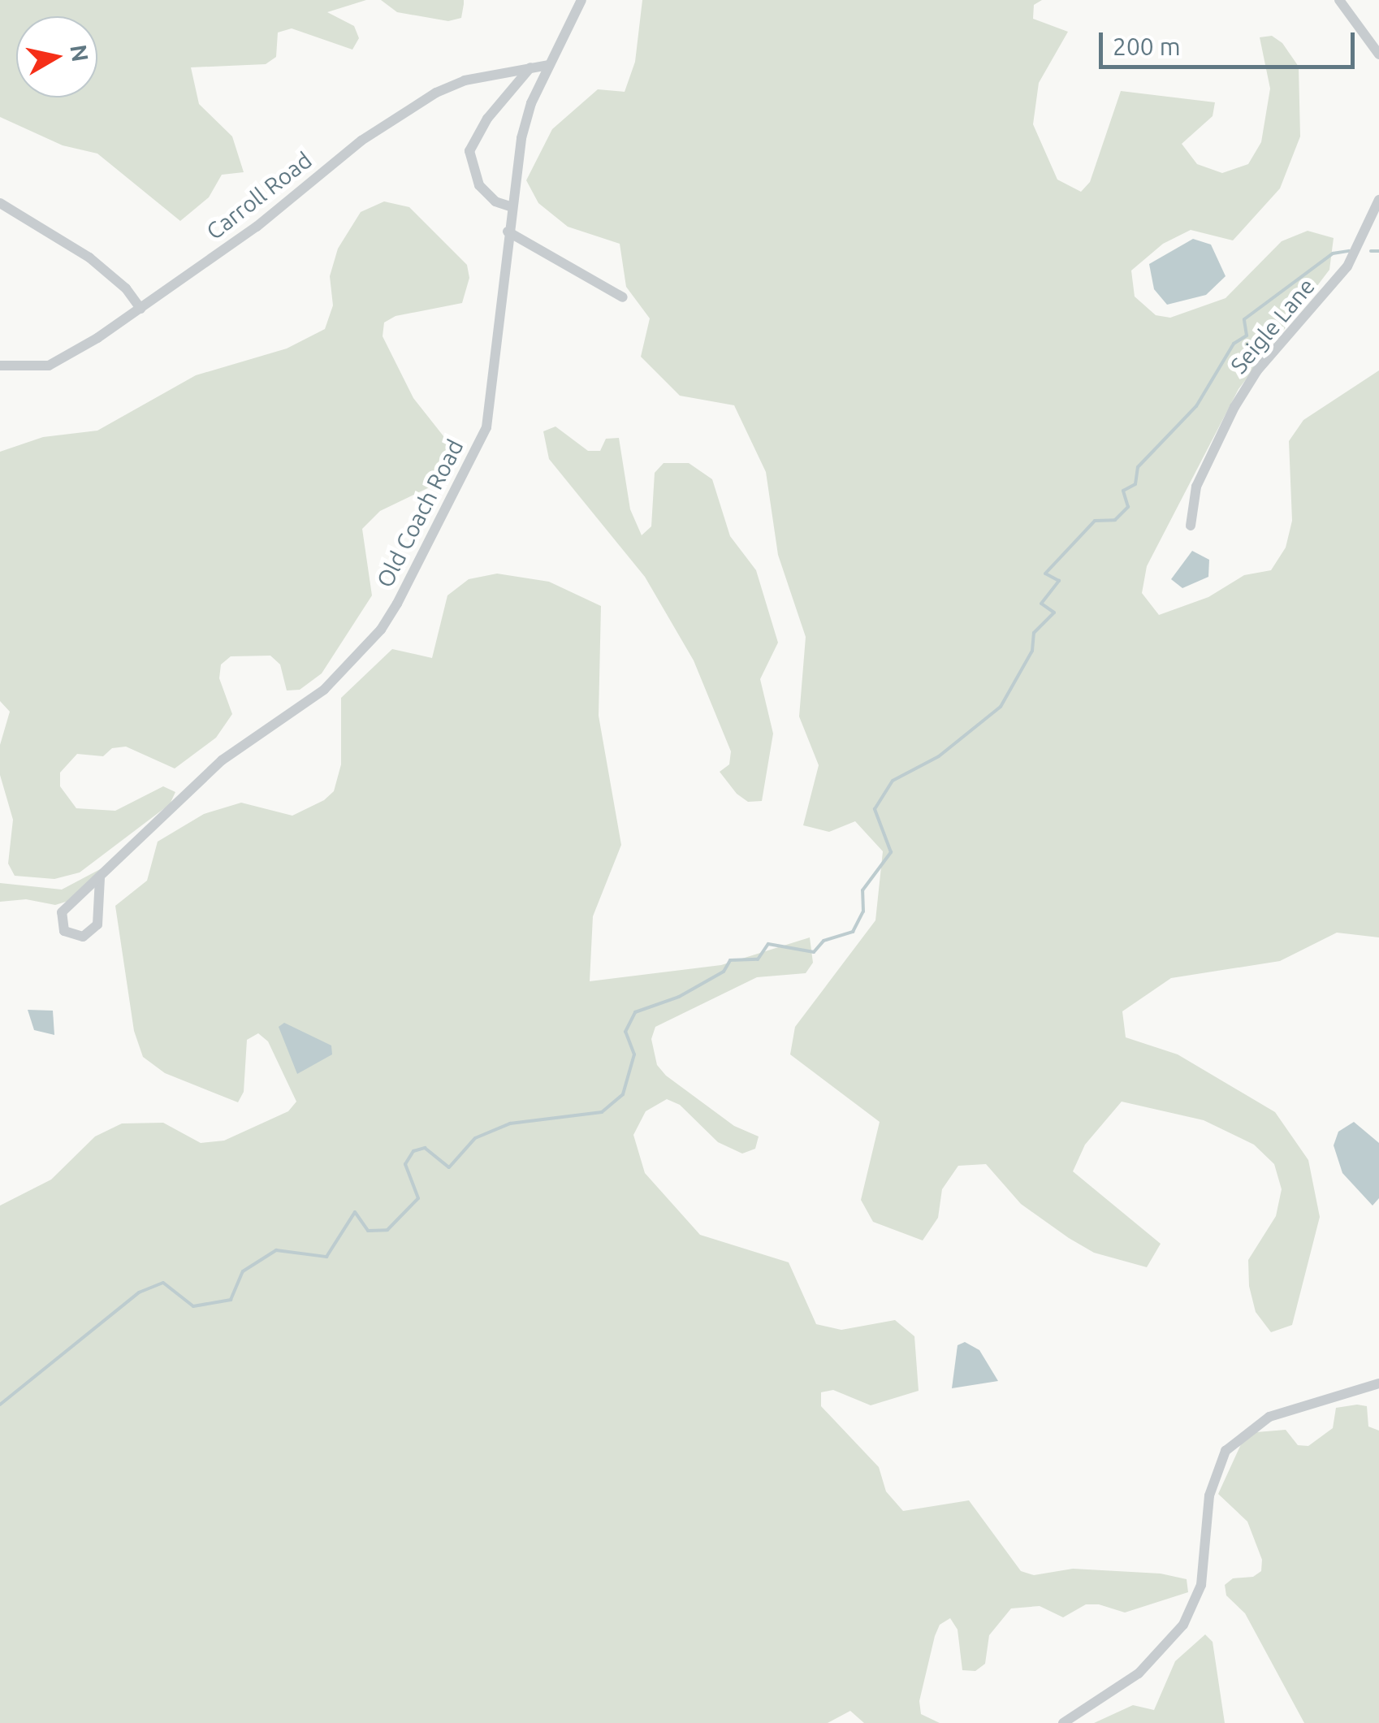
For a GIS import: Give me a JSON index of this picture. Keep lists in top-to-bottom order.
{
  "streets": {
    "street": ["Carroll Road", "Seigle Lane", "Old Coach Road"]
  },
  "crossings": [
    ["Carroll Road", "Old Coach Road"]
  ],
  "scale_bar": "200 m",
  "north": "right"
}
